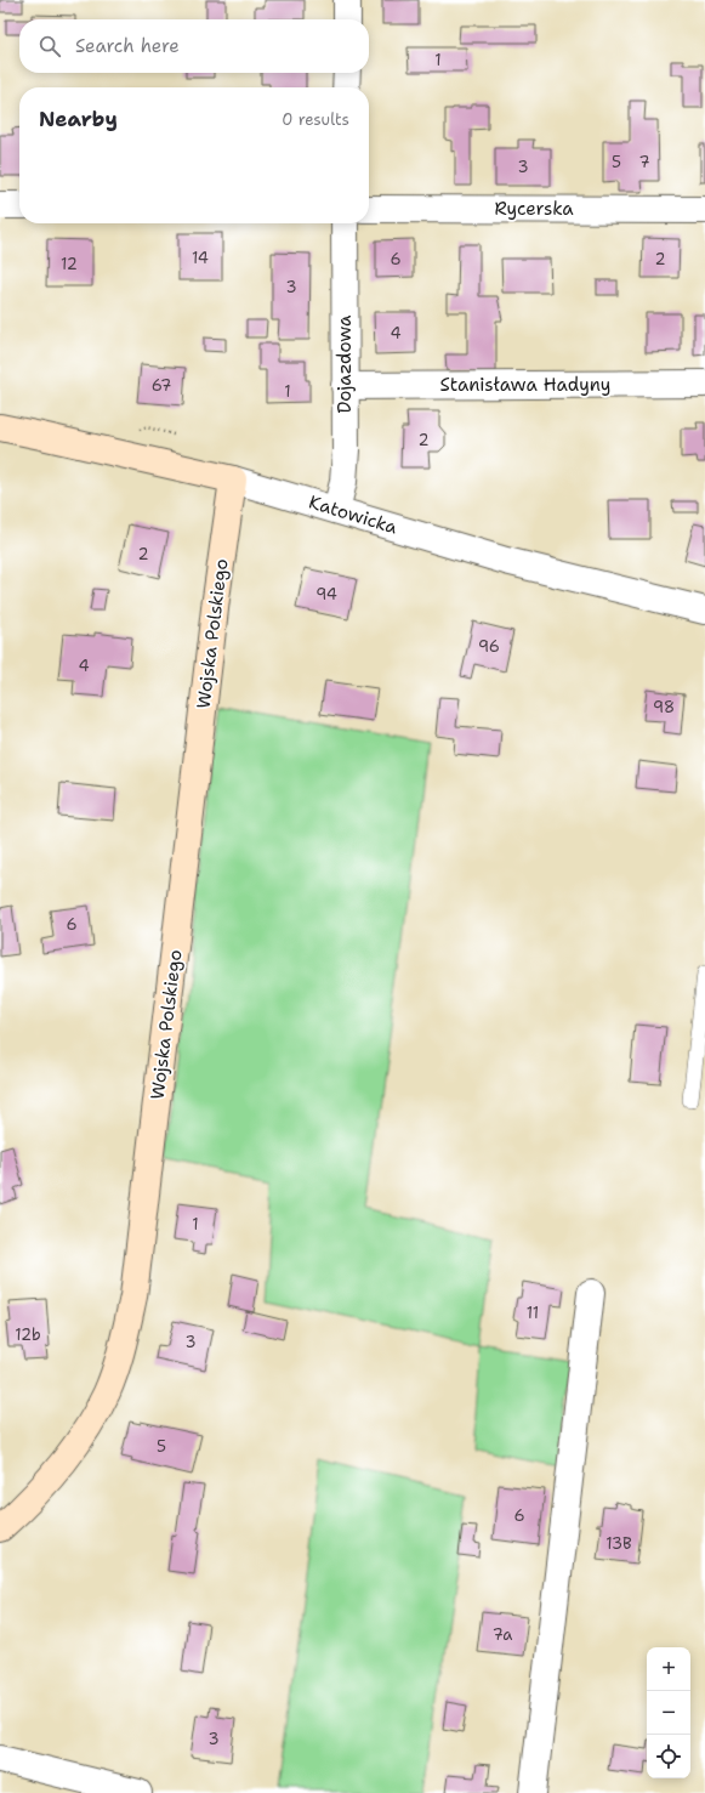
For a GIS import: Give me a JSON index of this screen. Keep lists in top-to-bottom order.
{
  "streets": {
    "street": [
      "Rycerska",
      "Dojazdowa",
      "Stanisława Hadyny",
      "Katowicka",
      "Wojska Polskiego"
    ]
  },
  "crossings": [
    ["Dojazdowa", "Stanisława Hadyny"],
    ["Dojazdowa", "Katowicka"],
    ["Katowicka", "Wojska Polskiego"]
  ],
  "house_numbers": [
    "1",
    "5",
    "7",
    "3",
    "14",
    "6",
    "2",
    "12",
    "3",
    "4",
    "67",
    "1",
    "2",
    "2",
    "94",
    "96",
    "4",
    "98",
    "6",
    "1",
    "11",
    "12b",
    "3",
    "5",
    "6",
    "13B",
    "7a",
    "3"
  ],
  "page": {
    "search": "Search here",
    "heading": ["Nearby", "0 results"],
    "map_buttons": ["+", "−"]
  }
}
